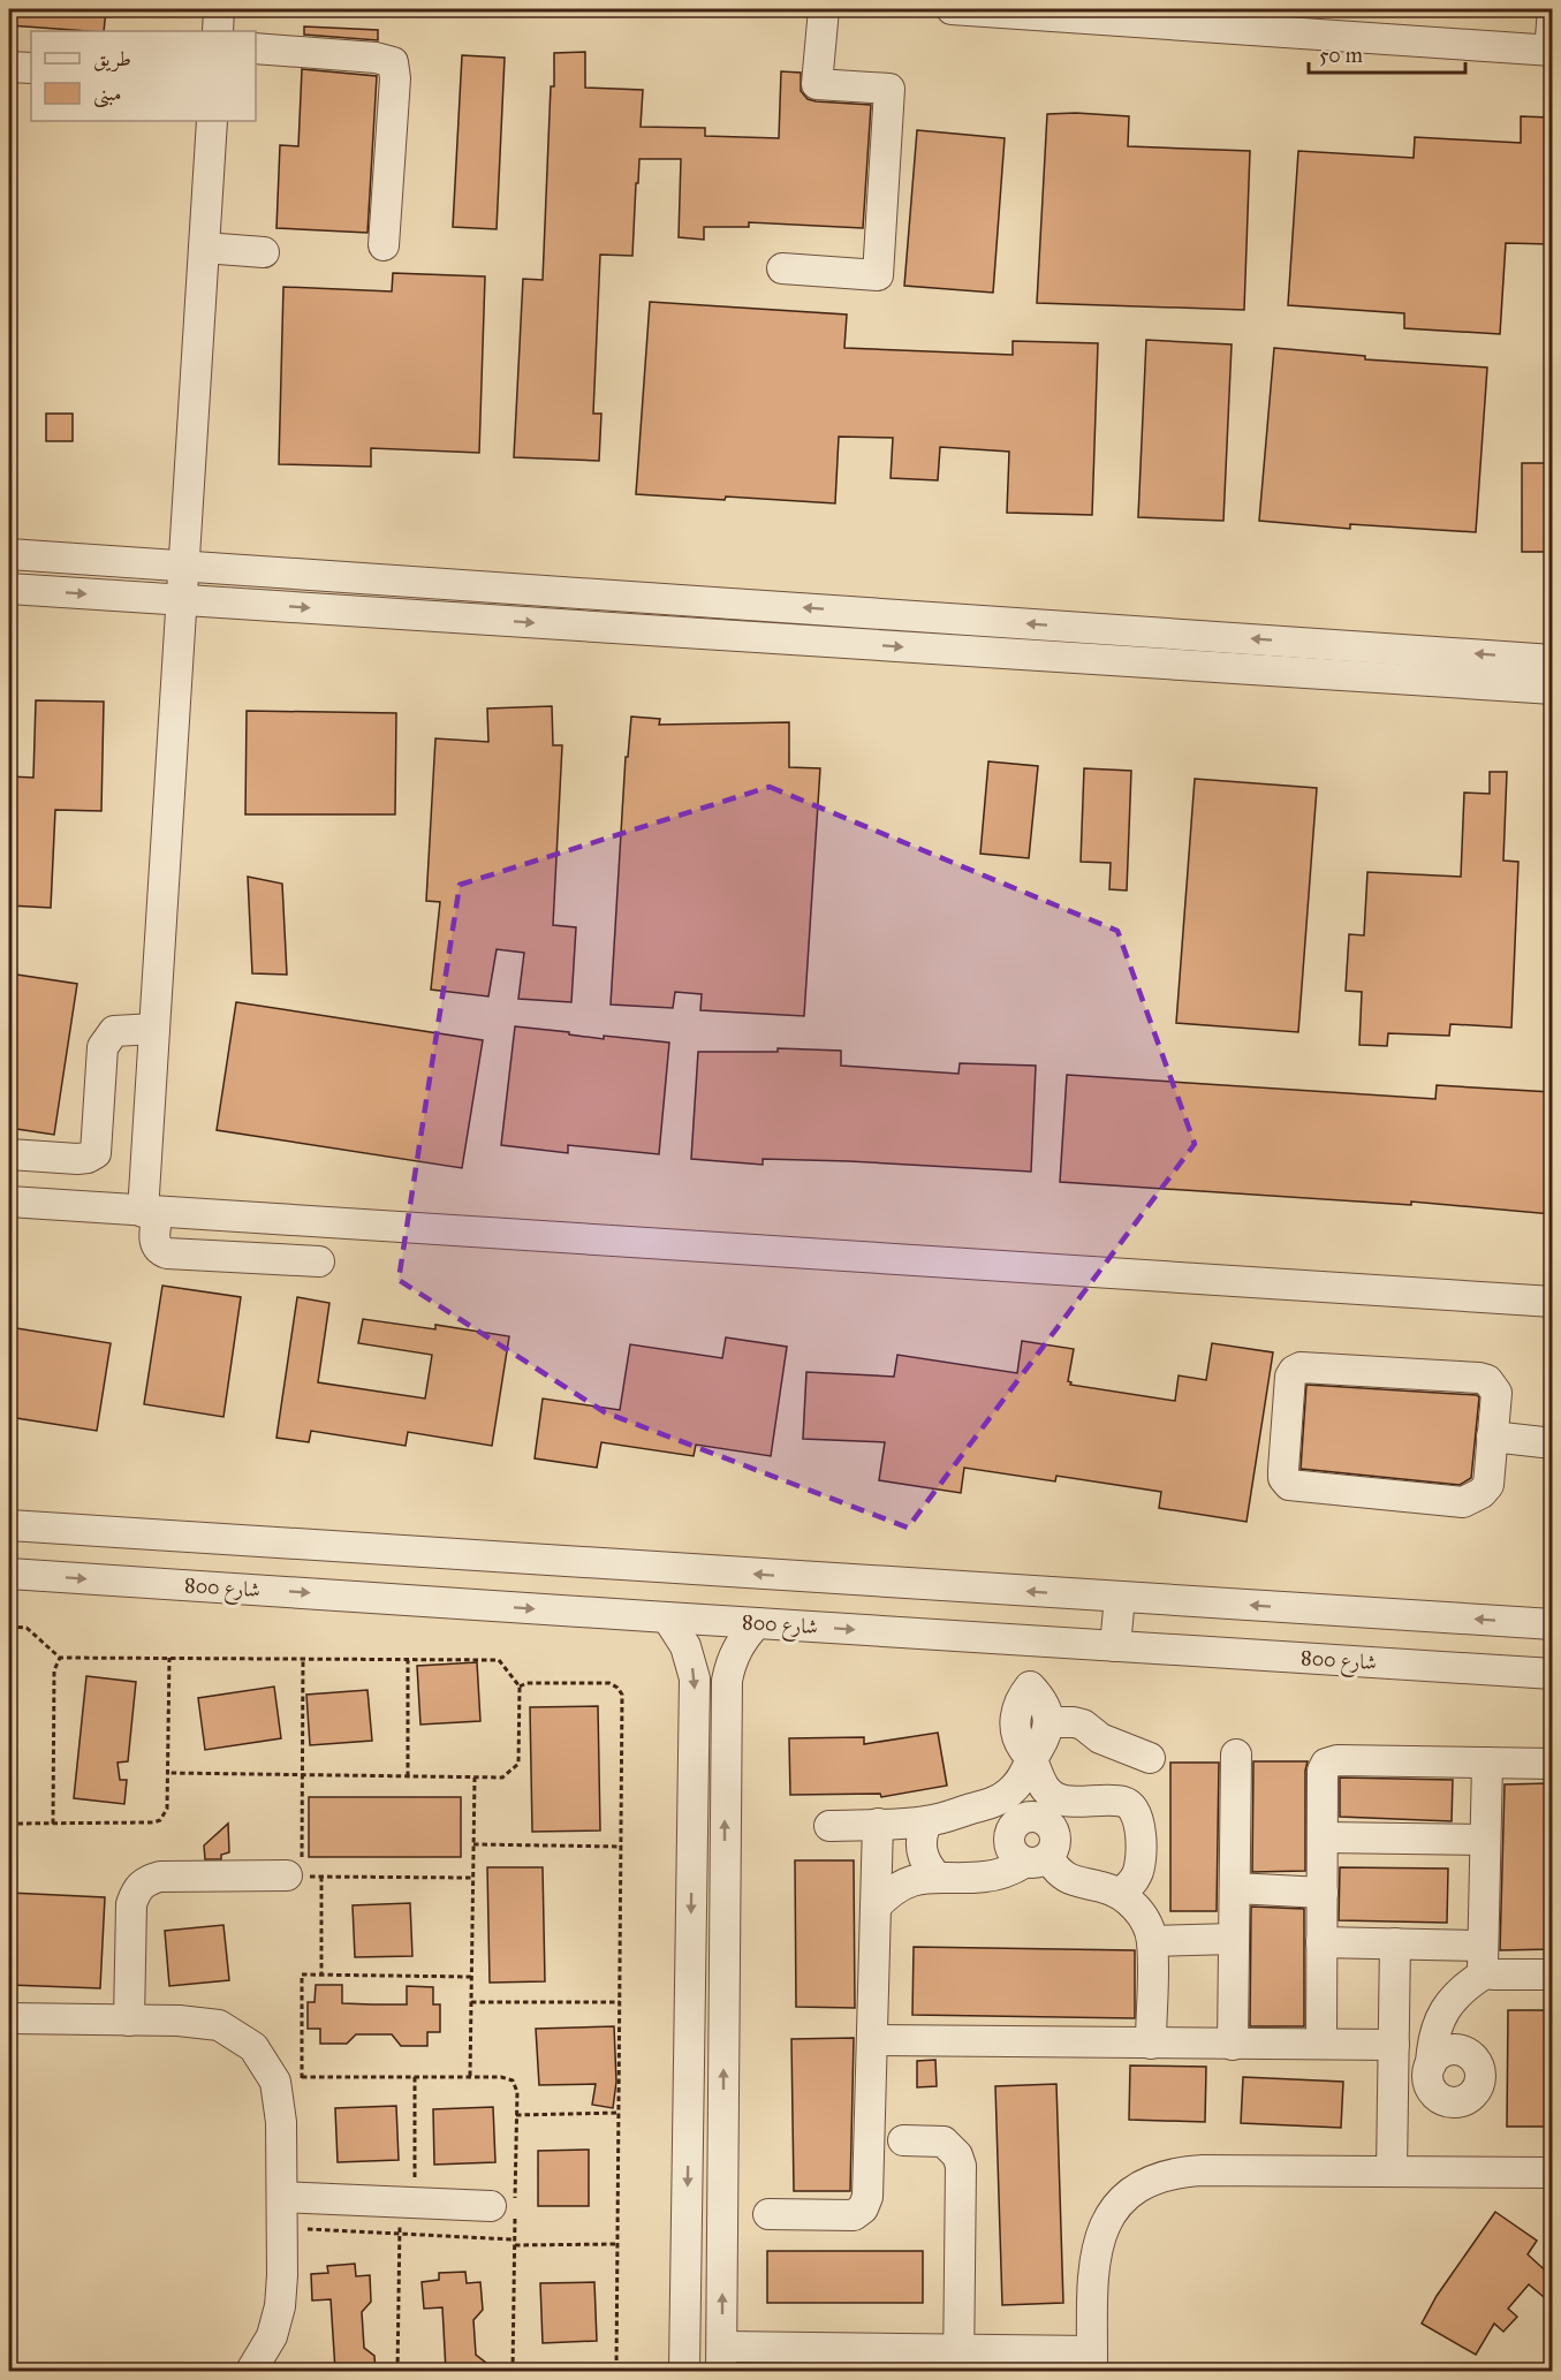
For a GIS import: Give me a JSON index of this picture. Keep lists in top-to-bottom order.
{
  "streets": {
    "street": ["شارع 800"]
  },
  "legend": ["طريق", "مبنى"],
  "scale_bar": "50 m"
}
